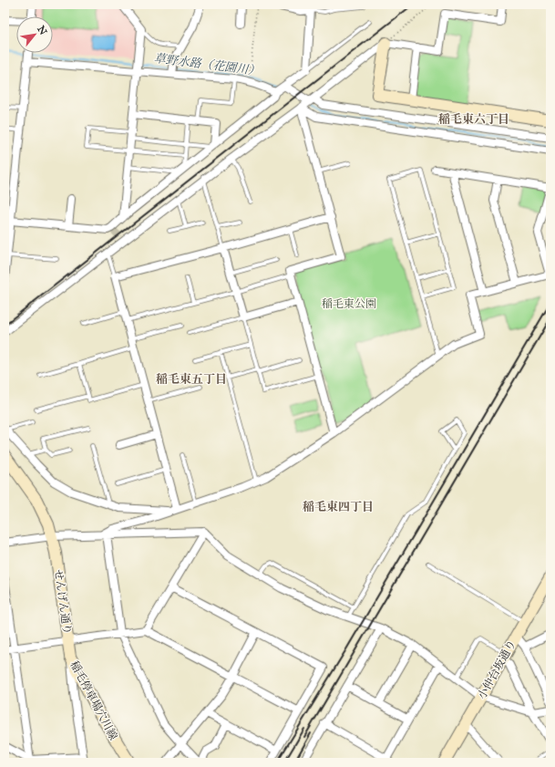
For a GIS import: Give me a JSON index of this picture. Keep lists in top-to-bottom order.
{
  "streets": {
    "street": ["せんげん通り", "小仲台坂通り", "稲毛停車場穴川線"]
  },
  "crossings": [
    ["せんげん通り", "稲毛停車場穴川線"]
  ],
  "districts": ["稲毛東六丁目", "稲毛東五丁目", "稲毛東四丁目"],
  "water": ["草野水路（花園川）"],
  "parks": ["稲毛東公園"],
  "north": "top right"
}
